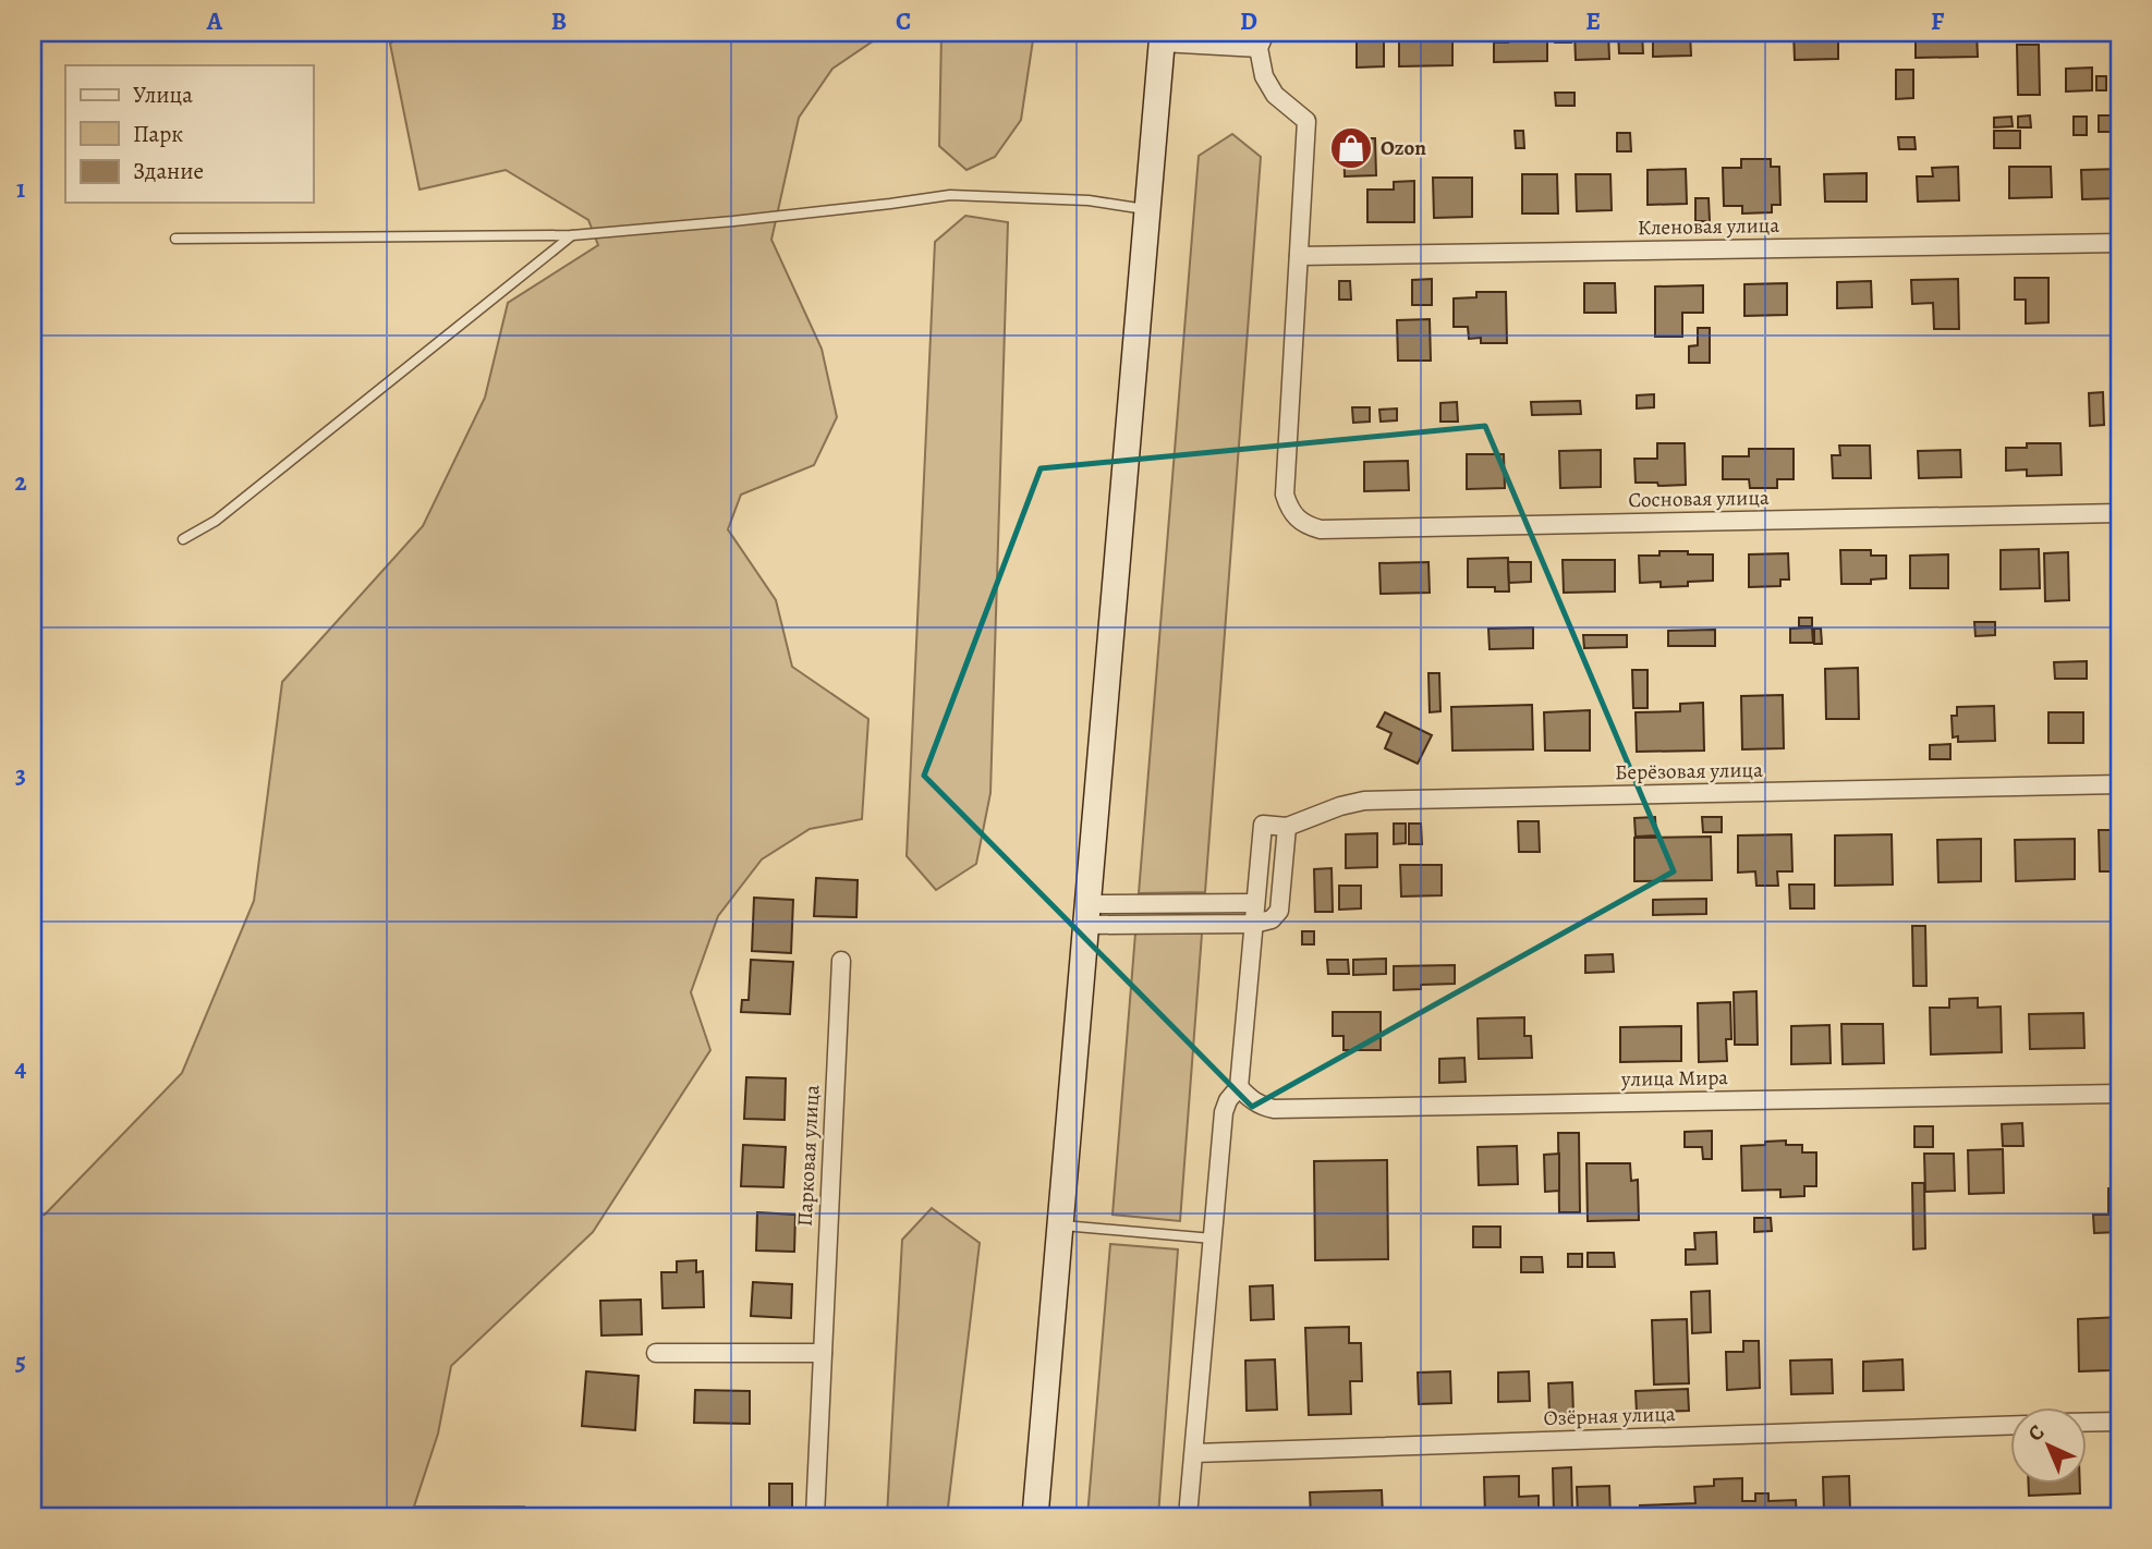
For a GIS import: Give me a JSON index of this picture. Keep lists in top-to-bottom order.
{
  "streets": {
    "street": [
      "Кленовая улица",
      "Сосновая улица",
      "Берёзовая улица",
      "улица Мира",
      "Парковая улица",
      "Озёрная улица"
    ]
  },
  "crossings": [
    ["Кленовая улица", "Сосновая улица"]
  ],
  "places": {
    "shop": ["Ozon"]
  },
  "legend": ["Улица", "Парк", "Здание"],
  "north": "top left",
  "grid": {
    "columns": [
      "A",
      "B",
      "C",
      "D",
      "E",
      "F"
    ],
    "rows": [
      "1",
      "2",
      "3",
      "4",
      "5"
    ]
  }
}
